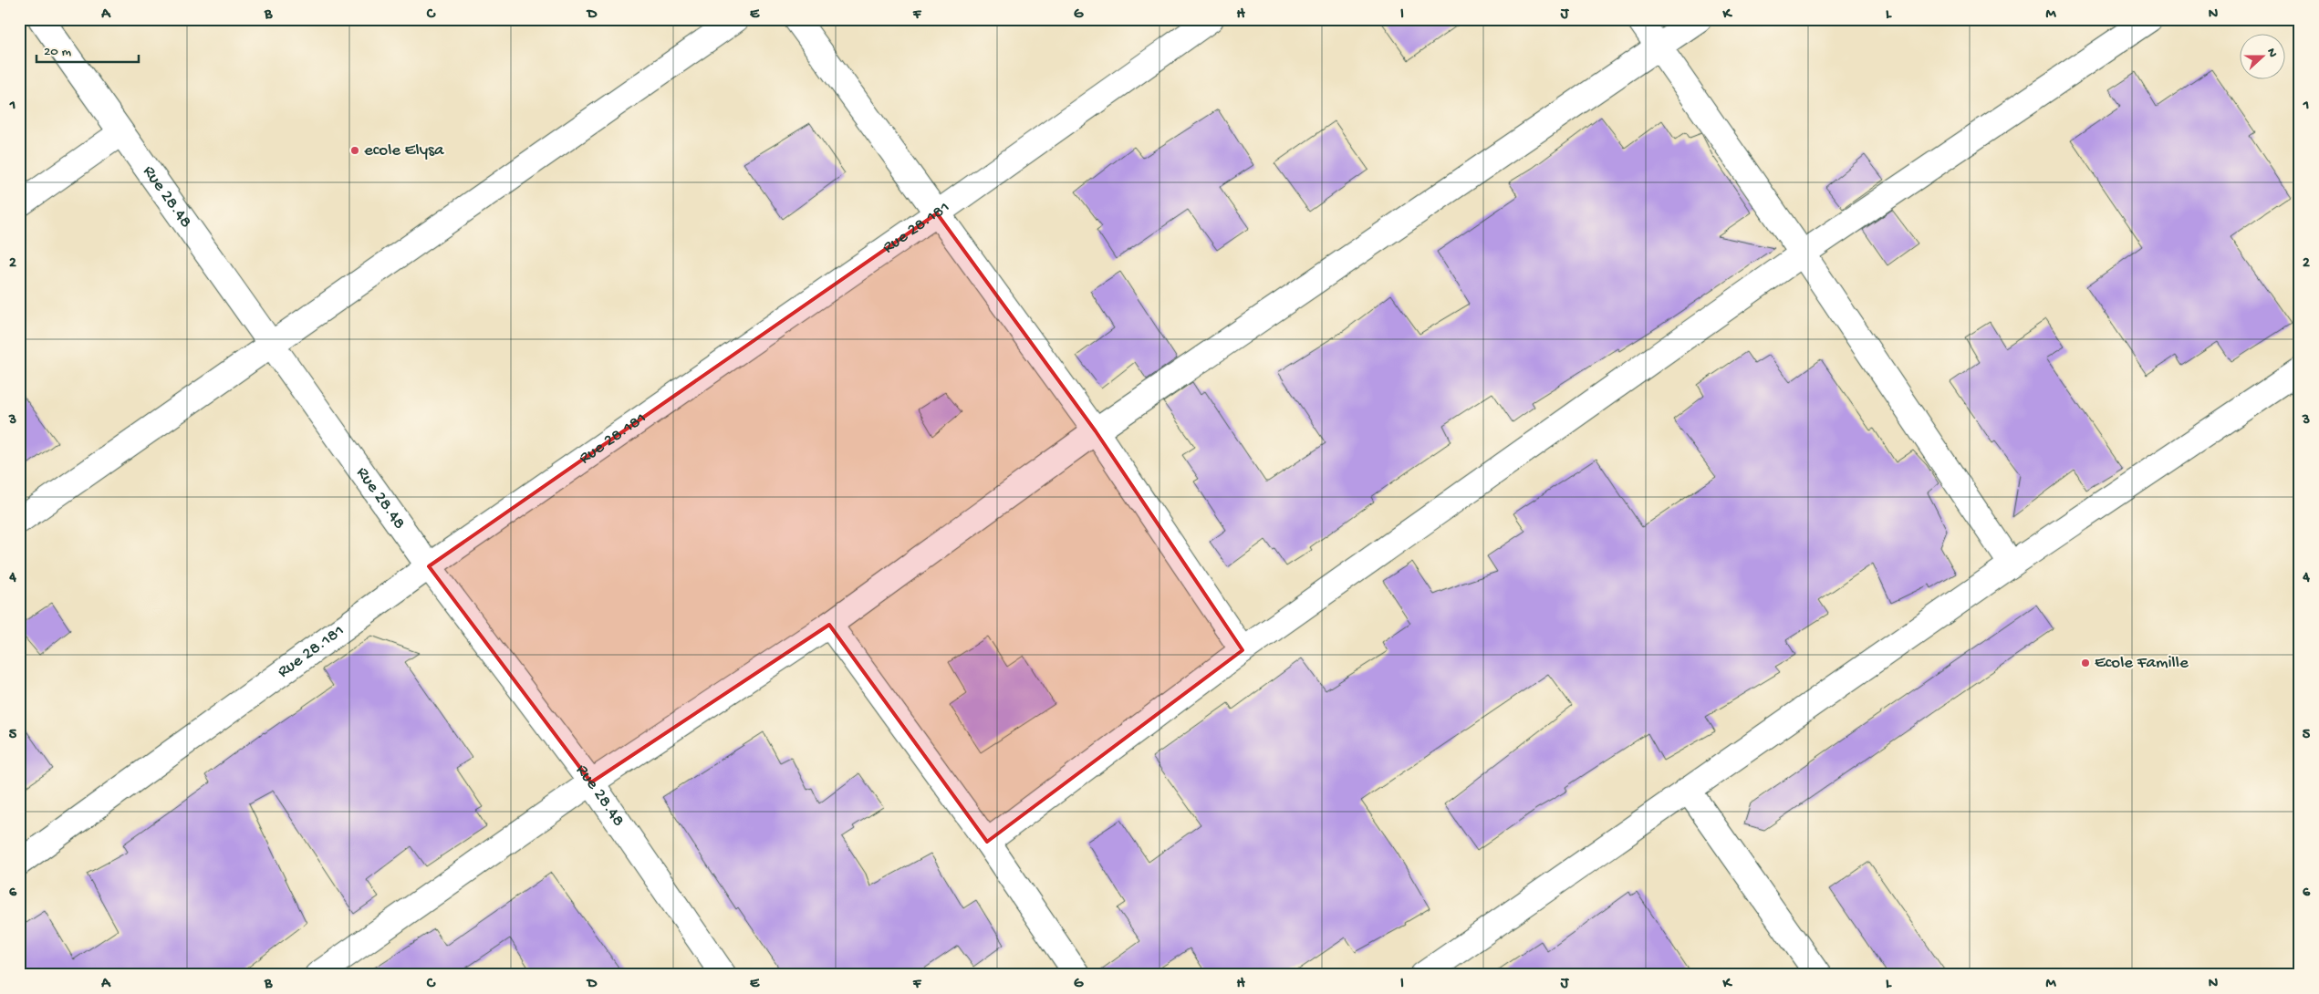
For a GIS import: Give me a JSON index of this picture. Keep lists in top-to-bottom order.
{
  "streets": {
    "street": ["Rue 28.48", "Rue 28.181"]
  },
  "crossings": [
    ["Rue 28.48", "Rue 28.181"]
  ],
  "places": ["ecole Elysa", "Ecole Famille"],
  "scale_bar": "20 m",
  "north": "right",
  "grid": {
    "columns": [
      "A",
      "B",
      "C",
      "D",
      "E",
      "F",
      "G",
      "H",
      "I",
      "J",
      "K",
      "L",
      "M",
      "N"
    ],
    "rows": [
      "1",
      "2",
      "3",
      "4",
      "5",
      "6"
    ]
  }
}
